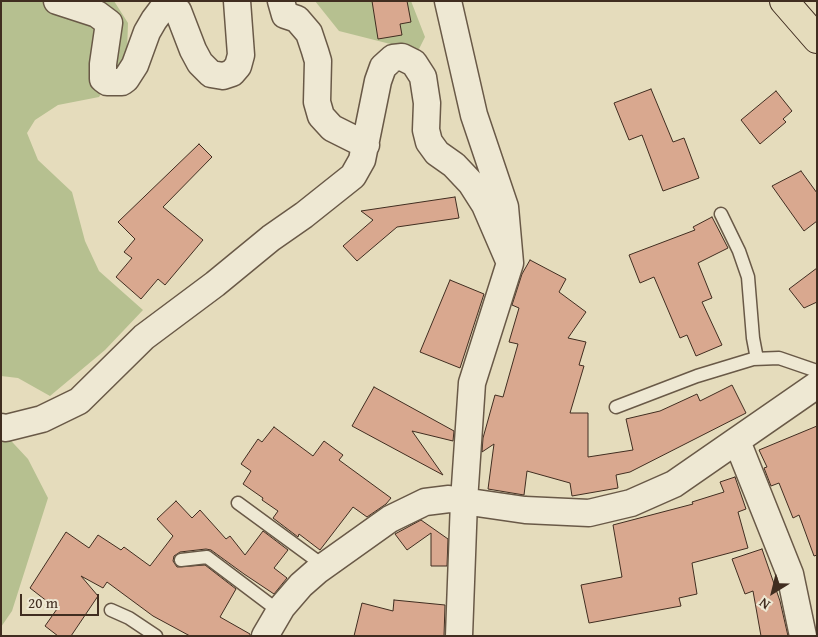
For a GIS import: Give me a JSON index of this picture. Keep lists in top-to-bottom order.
{
  "scale_bar": "20 m",
  "north": "bottom left"
}
